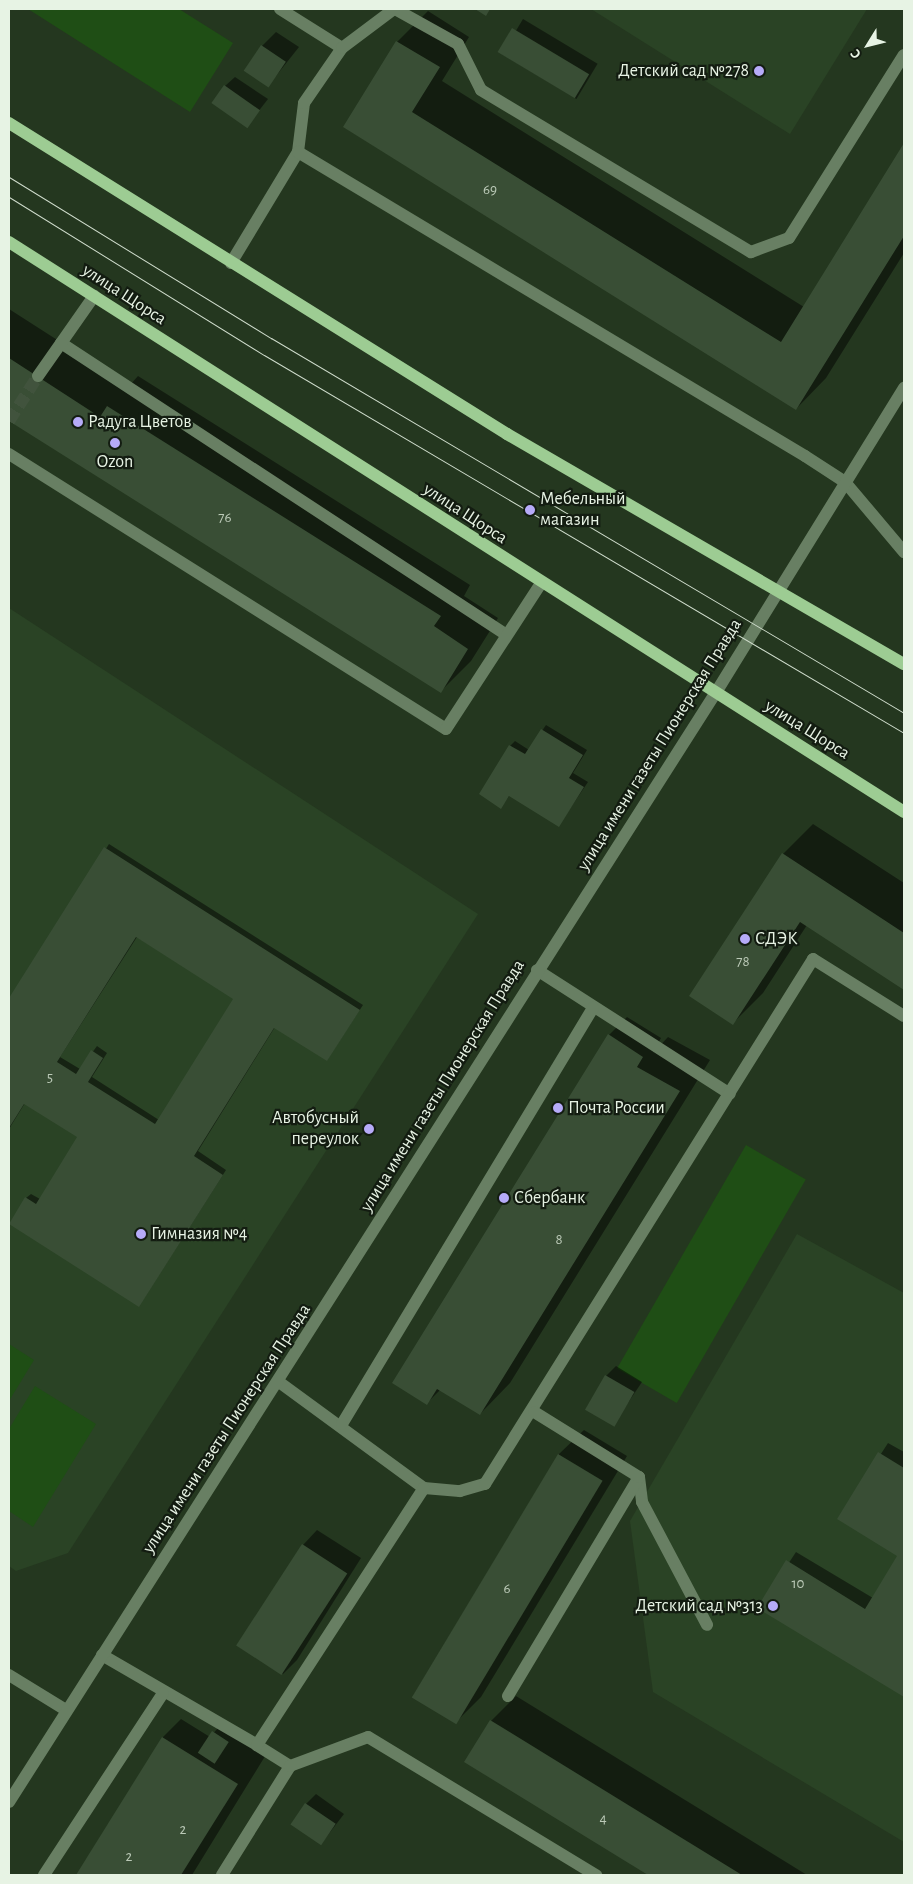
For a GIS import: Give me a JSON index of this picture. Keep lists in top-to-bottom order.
{
  "streets": {
    "main road": ["улица Щорса"],
    "street": ["улица имени газеты Пионерская Правда"]
  },
  "crossings": [
    ["улица Щорса", "улица имени газеты Пионерская Правда"]
  ],
  "places": [
    "Детский сад №278",
    "Радуга Цветов",
    "Ozon",
    "Мебельный магазин",
    "СДЭК",
    "Почта России",
    "Автобусный переулок",
    "Сбербанк",
    "Гимназия №4",
    "Детский сад №313"
  ],
  "house_numbers": [
    "69",
    "76",
    "78",
    "5",
    "8",
    "10",
    "6",
    "4",
    "2",
    "2"
  ],
  "north": "bottom left"
}
